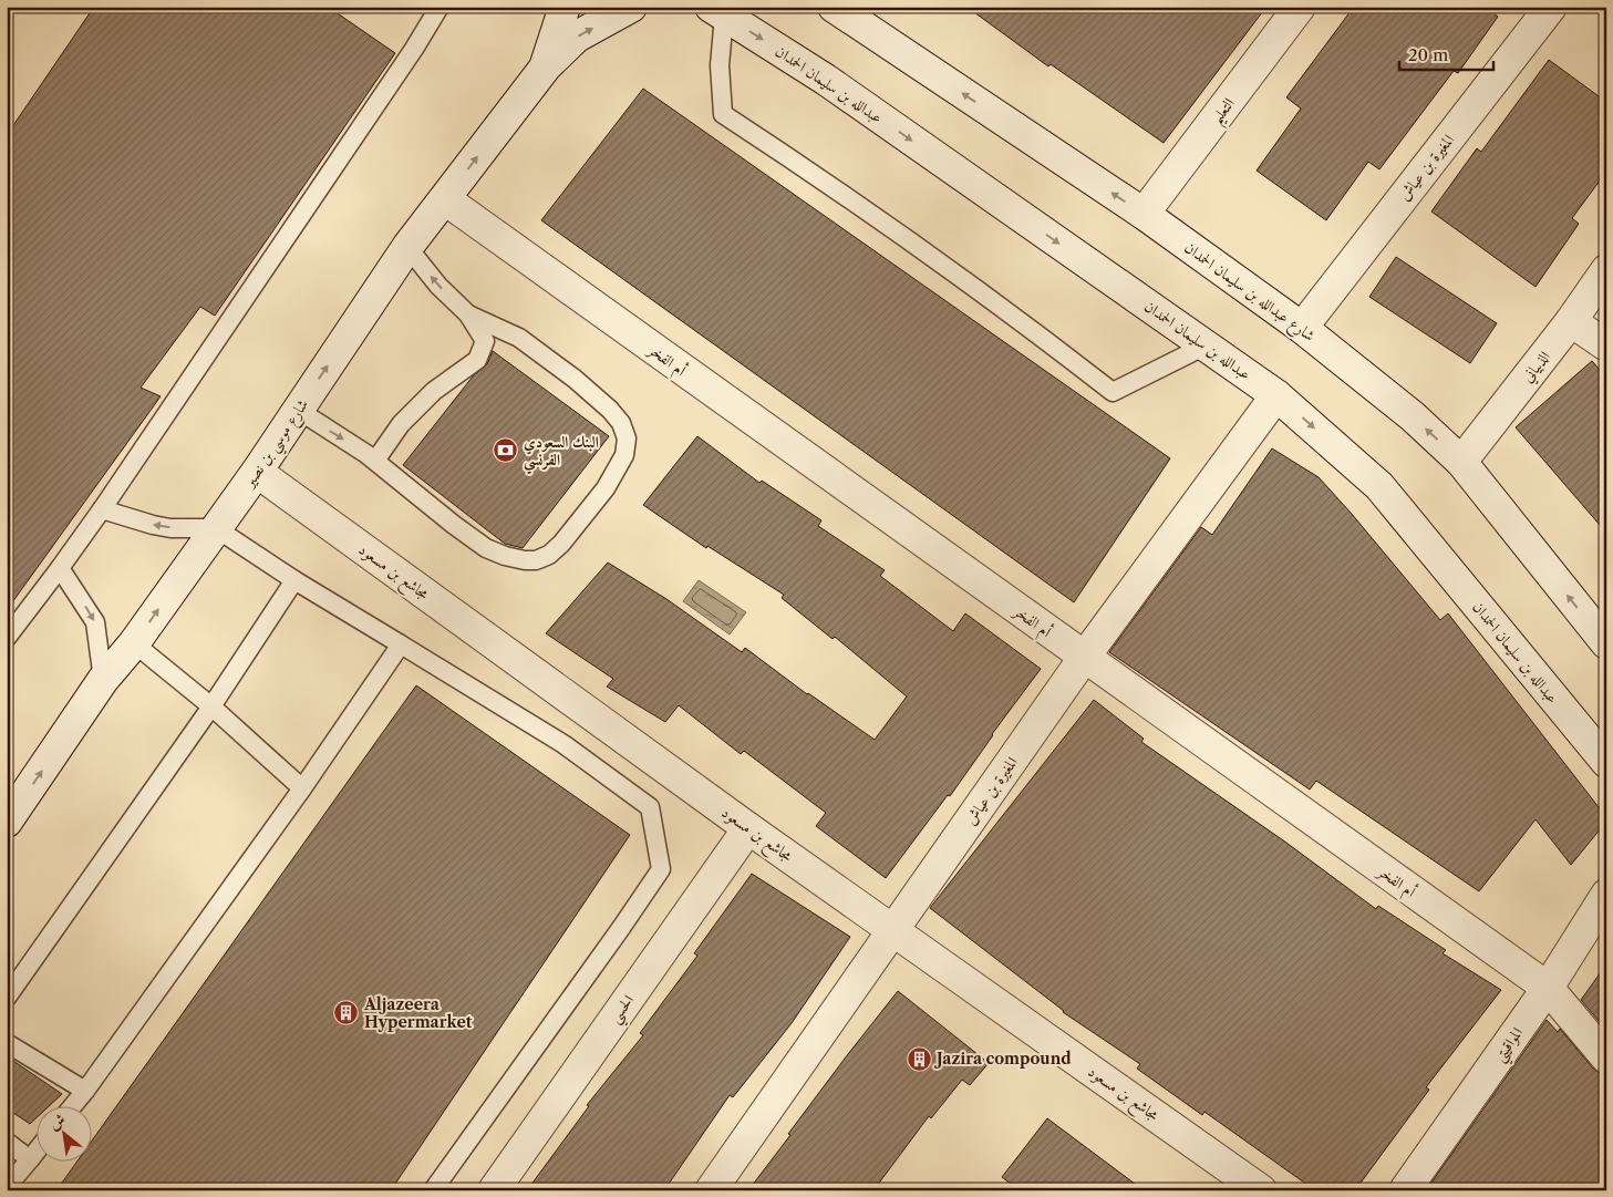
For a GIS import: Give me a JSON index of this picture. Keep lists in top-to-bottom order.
{
  "streets": {
    "street": [
      "عبدالله بن سليمان الحمدان",
      "التعليم",
      "المغيرة بن عياش",
      "شارع عبدالله بن سليمان الحمدان",
      "أم الفخر",
      "الذبياني",
      "شارع موسي بن نصير",
      "مجاشع بن مسعود",
      "الحسي",
      "المواقيتي"
    ]
  },
  "crossings": [
    ["عبدالله بن سليمان الحمدان", "المغيرة بن عياش"],
    ["التعليم", "شارع عبدالله بن سليمان الحمدان"],
    ["المغيرة بن عياش", "شارع عبدالله بن سليمان الحمدان"],
    ["المغيرة بن عياش", "أم الفخر"],
    ["المغيرة بن عياش", "مجاشع بن مسعود"],
    ["شارع عبدالله بن سليمان الحمدان", "الذبياني"],
    ["أم الفخر", "شارع موسي بن نصير"],
    ["أم الفخر", "المواقيتي"],
    ["شارع موسي بن نصير", "مجاشع بن مسعود"],
    ["مجاشع بن مسعود", "الحسي"]
  ],
  "one_way": ["عبدالله بن سليمان الحمدان", "شارع عبدالله بن سليمان الحمدان", "شارع موسي بن نصير"],
  "places": {
    "bank": ["البنك السعودي الفرنسي"],
    "building": ["Aljazeera Hypermarket", "Jazira compound"]
  },
  "scale_bar": "20 m",
  "north": "top left"
}
